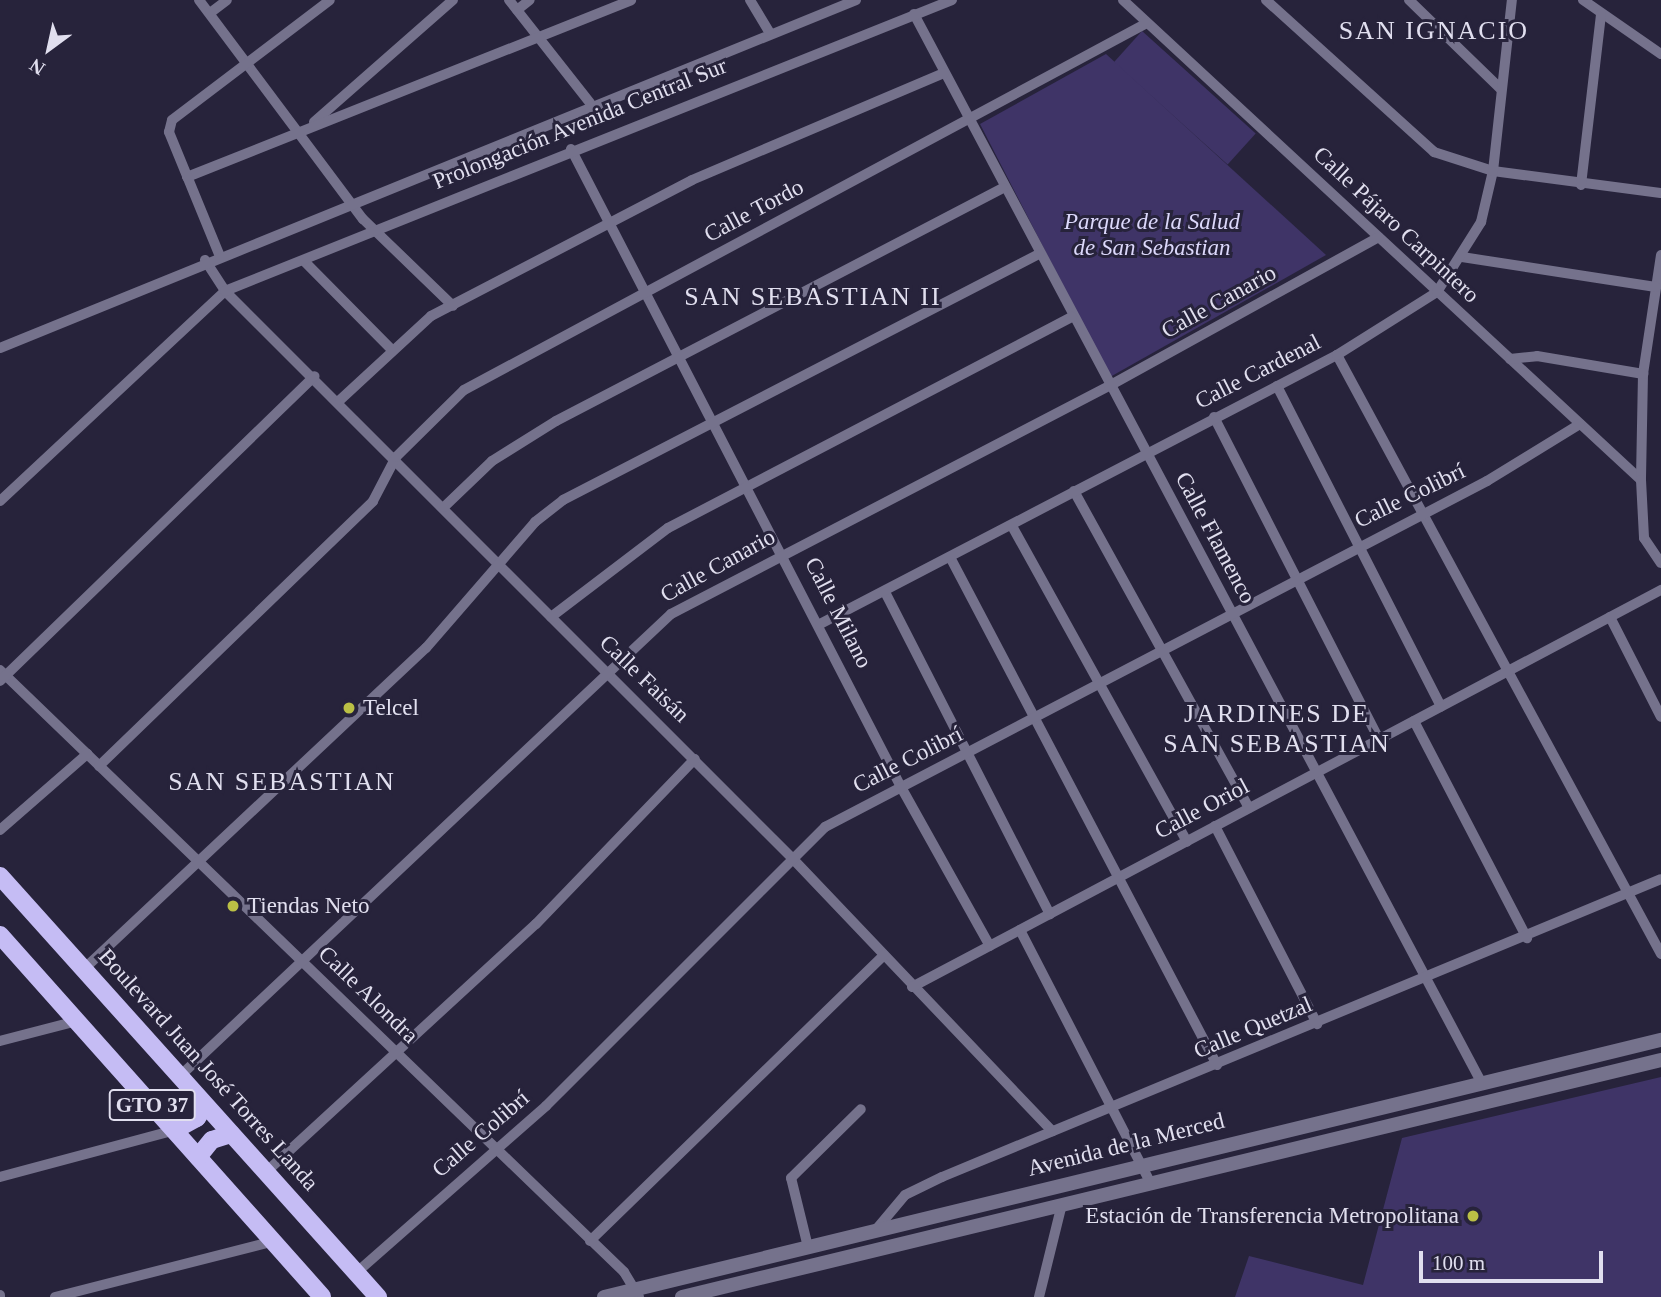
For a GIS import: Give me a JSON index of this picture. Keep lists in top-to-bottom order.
{
  "streets": {
    "main road": ["Boulevard Juan José Torres Landa", "GTO 37"],
    "street": [
      "Prolongación Avenida Central Sur",
      "Calle Tordo",
      "Calle Pájaro Carpintero",
      "Calle Canario",
      "Calle Cardenal",
      "Calle Colibrí",
      "Calle Flamenco",
      "Calle Milano",
      "Calle Faisán",
      "Calle Oriol",
      "Calle Alondra",
      "Calle Quetzal",
      "Avenida de la Merced"
    ]
  },
  "crossings": [
    ["Prolongación Avenida Central Sur", "Calle Flamenco"],
    ["Prolongación Avenida Central Sur", "Calle Milano"],
    ["Prolongación Avenida Central Sur", "Calle Faisán"],
    ["Calle Tordo", "Calle Pájaro Carpintero"],
    ["Calle Tordo", "Calle Flamenco"],
    ["Calle Tordo", "Calle Milano"],
    ["Calle Tordo", "Calle Faisán"],
    ["Calle Tordo", "Calle Alondra"],
    ["Calle Pájaro Carpintero", "Calle Canario"],
    ["Calle Pájaro Carpintero", "Calle Cardenal"],
    ["Calle Pájaro Carpintero", "Calle Colibrí"],
    ["Calle Canario", "Calle Flamenco"],
    ["Calle Canario", "Calle Milano"],
    ["Calle Canario", "Calle Faisán"],
    ["Calle Canario", "Calle Alondra"],
    ["Calle Canario", "Boulevard Juan José Torres Landa"],
    ["Calle Cardenal", "Calle Flamenco"],
    ["Calle Cardenal", "Calle Milano"],
    ["Calle Colibrí", "Calle Flamenco"],
    ["Calle Colibrí", "Calle Milano"],
    ["Calle Colibrí", "Calle Faisán"],
    ["Calle Colibrí", "Calle Alondra"],
    ["Calle Colibrí", "Boulevard Juan José Torres Landa"],
    ["Calle Flamenco", "Calle Oriol"],
    ["Calle Flamenco", "Calle Quetzal"],
    ["Calle Flamenco", "Avenida de la Merced"],
    ["Calle Milano", "Calle Oriol"],
    ["Calle Faisán", "Calle Oriol"],
    ["Calle Faisán", "Calle Quetzal"],
    ["Calle Alondra", "Avenida de la Merced"],
    ["Calle Quetzal", "Avenida de la Merced"]
  ],
  "districts": [
    "SAN IGNACIO",
    "SAN SEBASTIAN II",
    "JARDINES DE SAN SEBASTIAN",
    "SAN SEBASTIAN"
  ],
  "parks": ["Parque de la Salud de San Sebastian"],
  "places": ["Telcel", "Tiendas Neto", "Estación de Transferencia Metropolitana"],
  "scale_bar": "100 m",
  "north": "bottom left"
}
